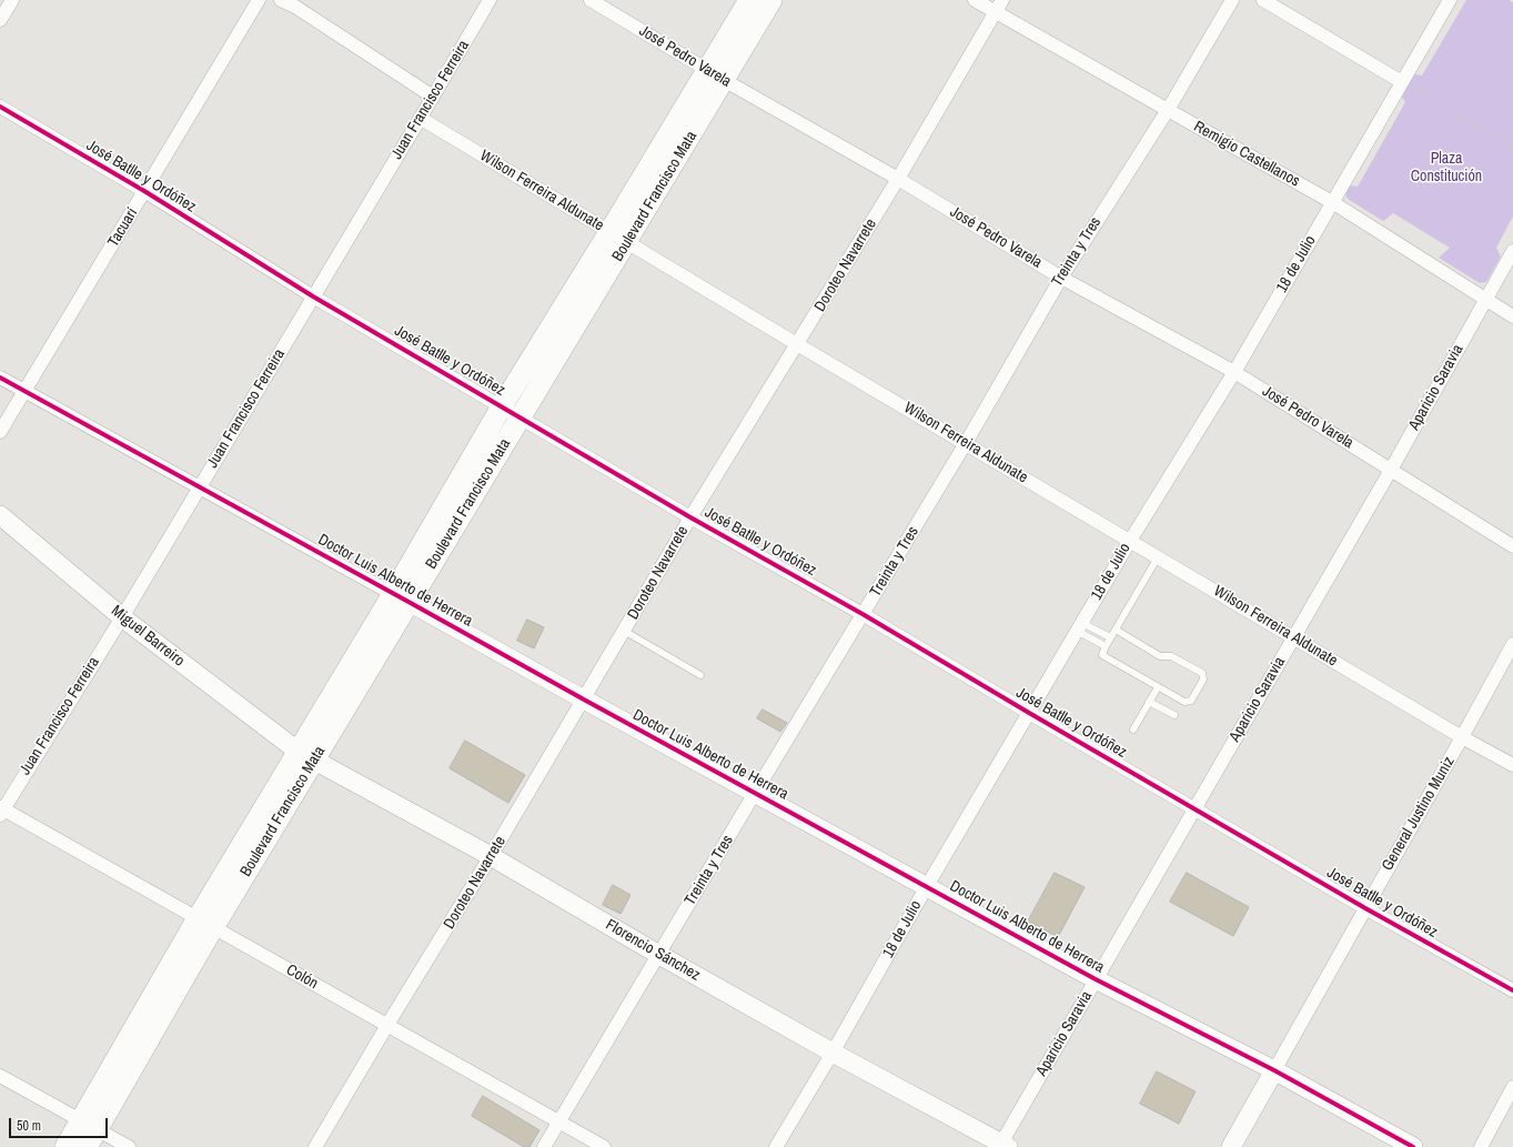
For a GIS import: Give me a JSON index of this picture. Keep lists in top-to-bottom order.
{
  "streets": {
    "main road": ["Boulevard Francisco Mata"],
    "street": [
      "José Pedro Varela",
      "Juan Francisco Ferreira",
      "Remigio Castellanos",
      "José Batlle y Ordóñez",
      "Wilson Ferreira Aldunate",
      "Tacuarí",
      "Treinta y Tres",
      "18 de Julio",
      "Doroteo Navarrete",
      "Aparicio Saravia",
      "Doctor Luis Alberto de Herrera",
      "Miguel Barreiro",
      "General Justino Muniz",
      "Florencio Sánchez",
      "Colón"
    ]
  },
  "crossings": [
    ["José Pedro Varela", "Boulevard Francisco Mata"],
    ["José Pedro Varela", "Treinta y Tres"],
    ["José Pedro Varela", "18 de Julio"],
    ["José Pedro Varela", "Doroteo Navarrete"],
    ["José Pedro Varela", "Aparicio Saravia"],
    ["Juan Francisco Ferreira", "José Batlle y Ordóñez"],
    ["Juan Francisco Ferreira", "Wilson Ferreira Aldunate"],
    ["Juan Francisco Ferreira", "Doctor Luis Alberto de Herrera"],
    ["Juan Francisco Ferreira", "Miguel Barreiro"],
    ["Juan Francisco Ferreira", "Colón"],
    ["Remigio Castellanos", "Treinta y Tres"],
    ["Remigio Castellanos", "18 de Julio"],
    ["Remigio Castellanos", "Doroteo Navarrete"],
    ["Remigio Castellanos", "Aparicio Saravia"],
    ["José Batlle y Ordóñez", "Boulevard Francisco Mata"],
    ["José Batlle y Ordóñez", "Tacuarí"],
    ["José Batlle y Ordóñez", "Treinta y Tres"],
    ["José Batlle y Ordóñez", "18 de Julio"],
    ["José Batlle y Ordóñez", "Doroteo Navarrete"],
    ["José Batlle y Ordóñez", "Aparicio Saravia"],
    ["José Batlle y Ordóñez", "General Justino Muniz"],
    ["Wilson Ferreira Aldunate", "Boulevard Francisco Mata"],
    ["Wilson Ferreira Aldunate", "Treinta y Tres"],
    ["Wilson Ferreira Aldunate", "18 de Julio"],
    ["Wilson Ferreira Aldunate", "Doroteo Navarrete"],
    ["Wilson Ferreira Aldunate", "Aparicio Saravia"],
    ["Wilson Ferreira Aldunate", "General Justino Muniz"],
    ["Boulevard Francisco Mata", "Doctor Luis Alberto de Herrera"],
    ["Boulevard Francisco Mata", "Miguel Barreiro"],
    ["Boulevard Francisco Mata", "Florencio Sánchez"],
    ["Boulevard Francisco Mata", "Colón"],
    ["Tacuarí", "Doctor Luis Alberto de Herrera"],
    ["Treinta y Tres", "Doctor Luis Alberto de Herrera"],
    ["Treinta y Tres", "Florencio Sánchez"],
    ["Treinta y Tres", "Colón"],
    ["18 de Julio", "Doctor Luis Alberto de Herrera"],
    ["18 de Julio", "Florencio Sánchez"],
    ["Doroteo Navarrete", "Doctor Luis Alberto de Herrera"],
    ["Doroteo Navarrete", "Florencio Sánchez"],
    ["Doroteo Navarrete", "Colón"],
    ["Aparicio Saravia", "Doctor Luis Alberto de Herrera"],
    ["Aparicio Saravia", "Florencio Sánchez"],
    ["Doctor Luis Alberto de Herrera", "General Justino Muniz"],
    ["Miguel Barreiro", "Florencio Sánchez"]
  ],
  "parks": ["Plaza Constitución"],
  "scale_bar": "50 m"
}
